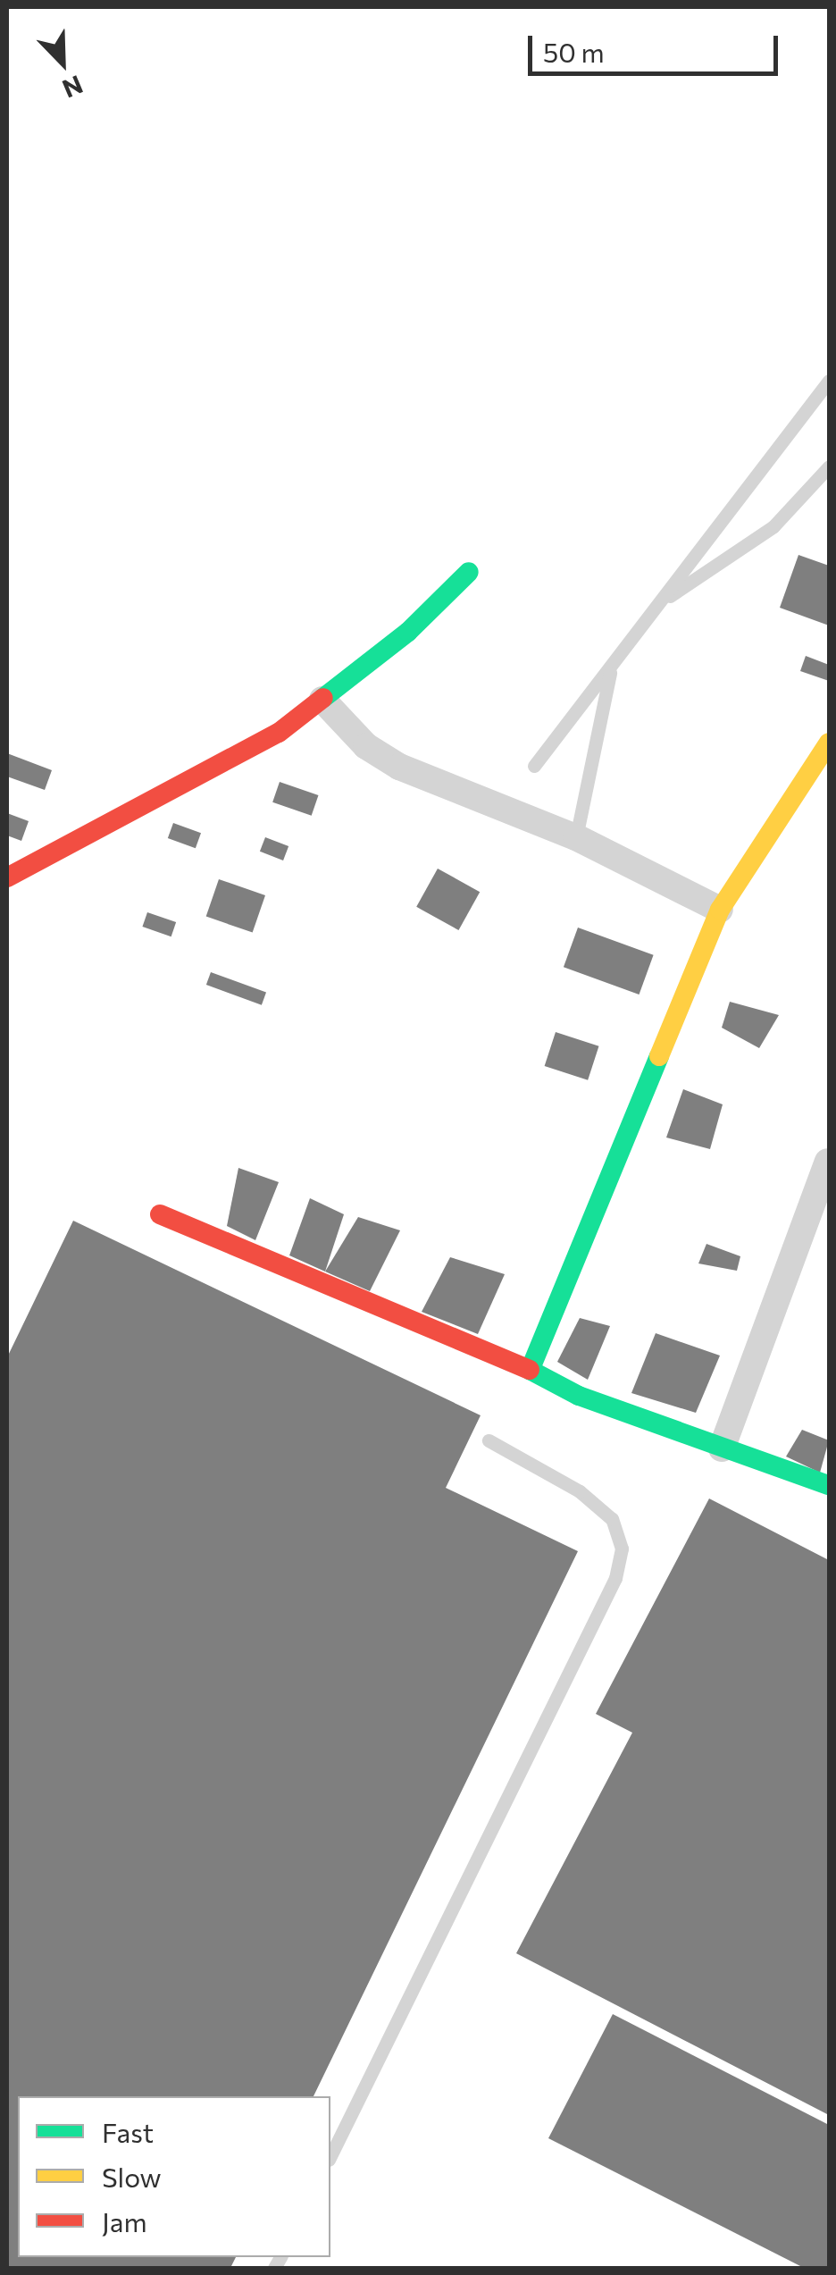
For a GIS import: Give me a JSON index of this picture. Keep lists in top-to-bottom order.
{
  "legend": ["Fast", "Slow", "Jam"],
  "scale_bar": "50 m",
  "north": "bottom right"
}
